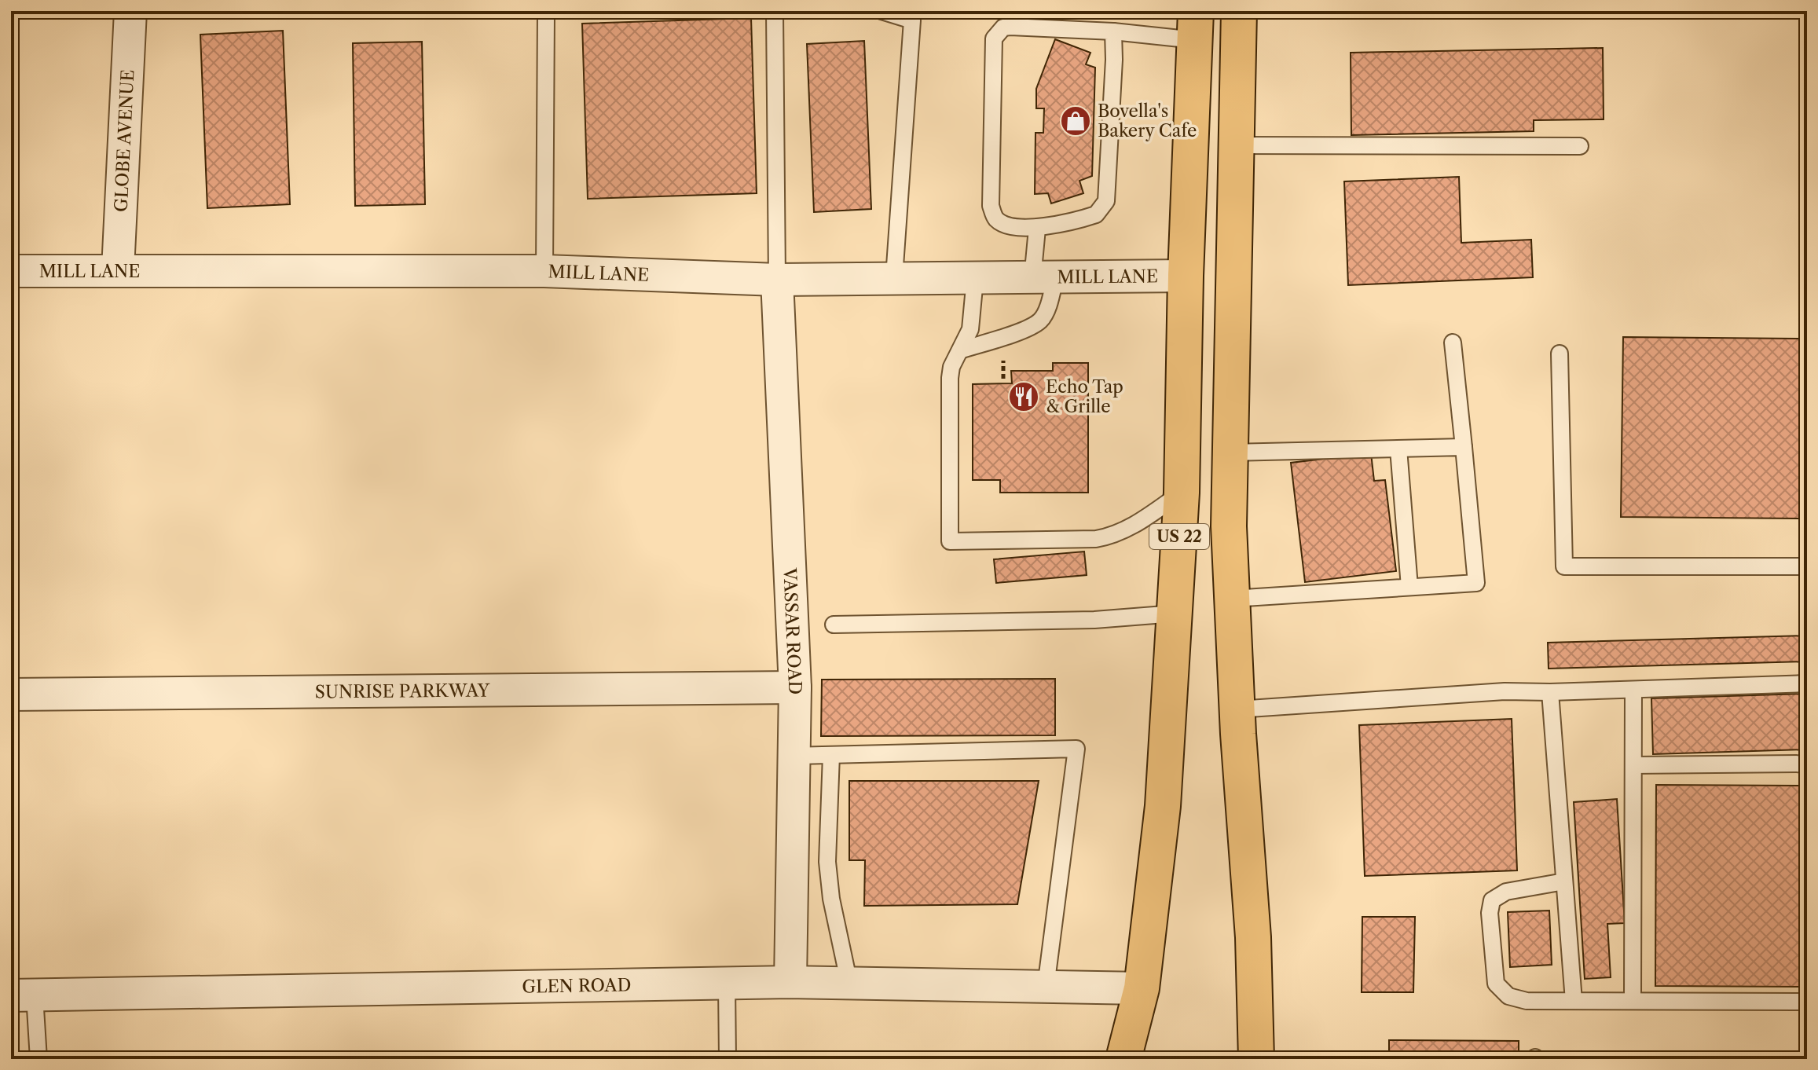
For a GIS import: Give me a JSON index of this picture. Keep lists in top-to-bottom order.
{
  "streets": {
    "highway": ["US 22"],
    "street": [
      "GLOBE AVENUE",
      "MILL LANE",
      "VASSAR ROAD",
      "SUNRISE PARKWAY",
      "GLEN ROAD"
    ]
  },
  "crossings": [
    ["GLOBE AVENUE", "MILL LANE"],
    ["MILL LANE", "US 22"],
    ["MILL LANE", "VASSAR ROAD"],
    ["US 22", "GLEN ROAD"],
    ["VASSAR ROAD", "SUNRISE PARKWAY"],
    ["VASSAR ROAD", "GLEN ROAD"]
  ],
  "places": {
    "shop": ["Bovella's Bakery Cafe"],
    "restaurant": ["Echo Tap & Grille"]
  }
}
